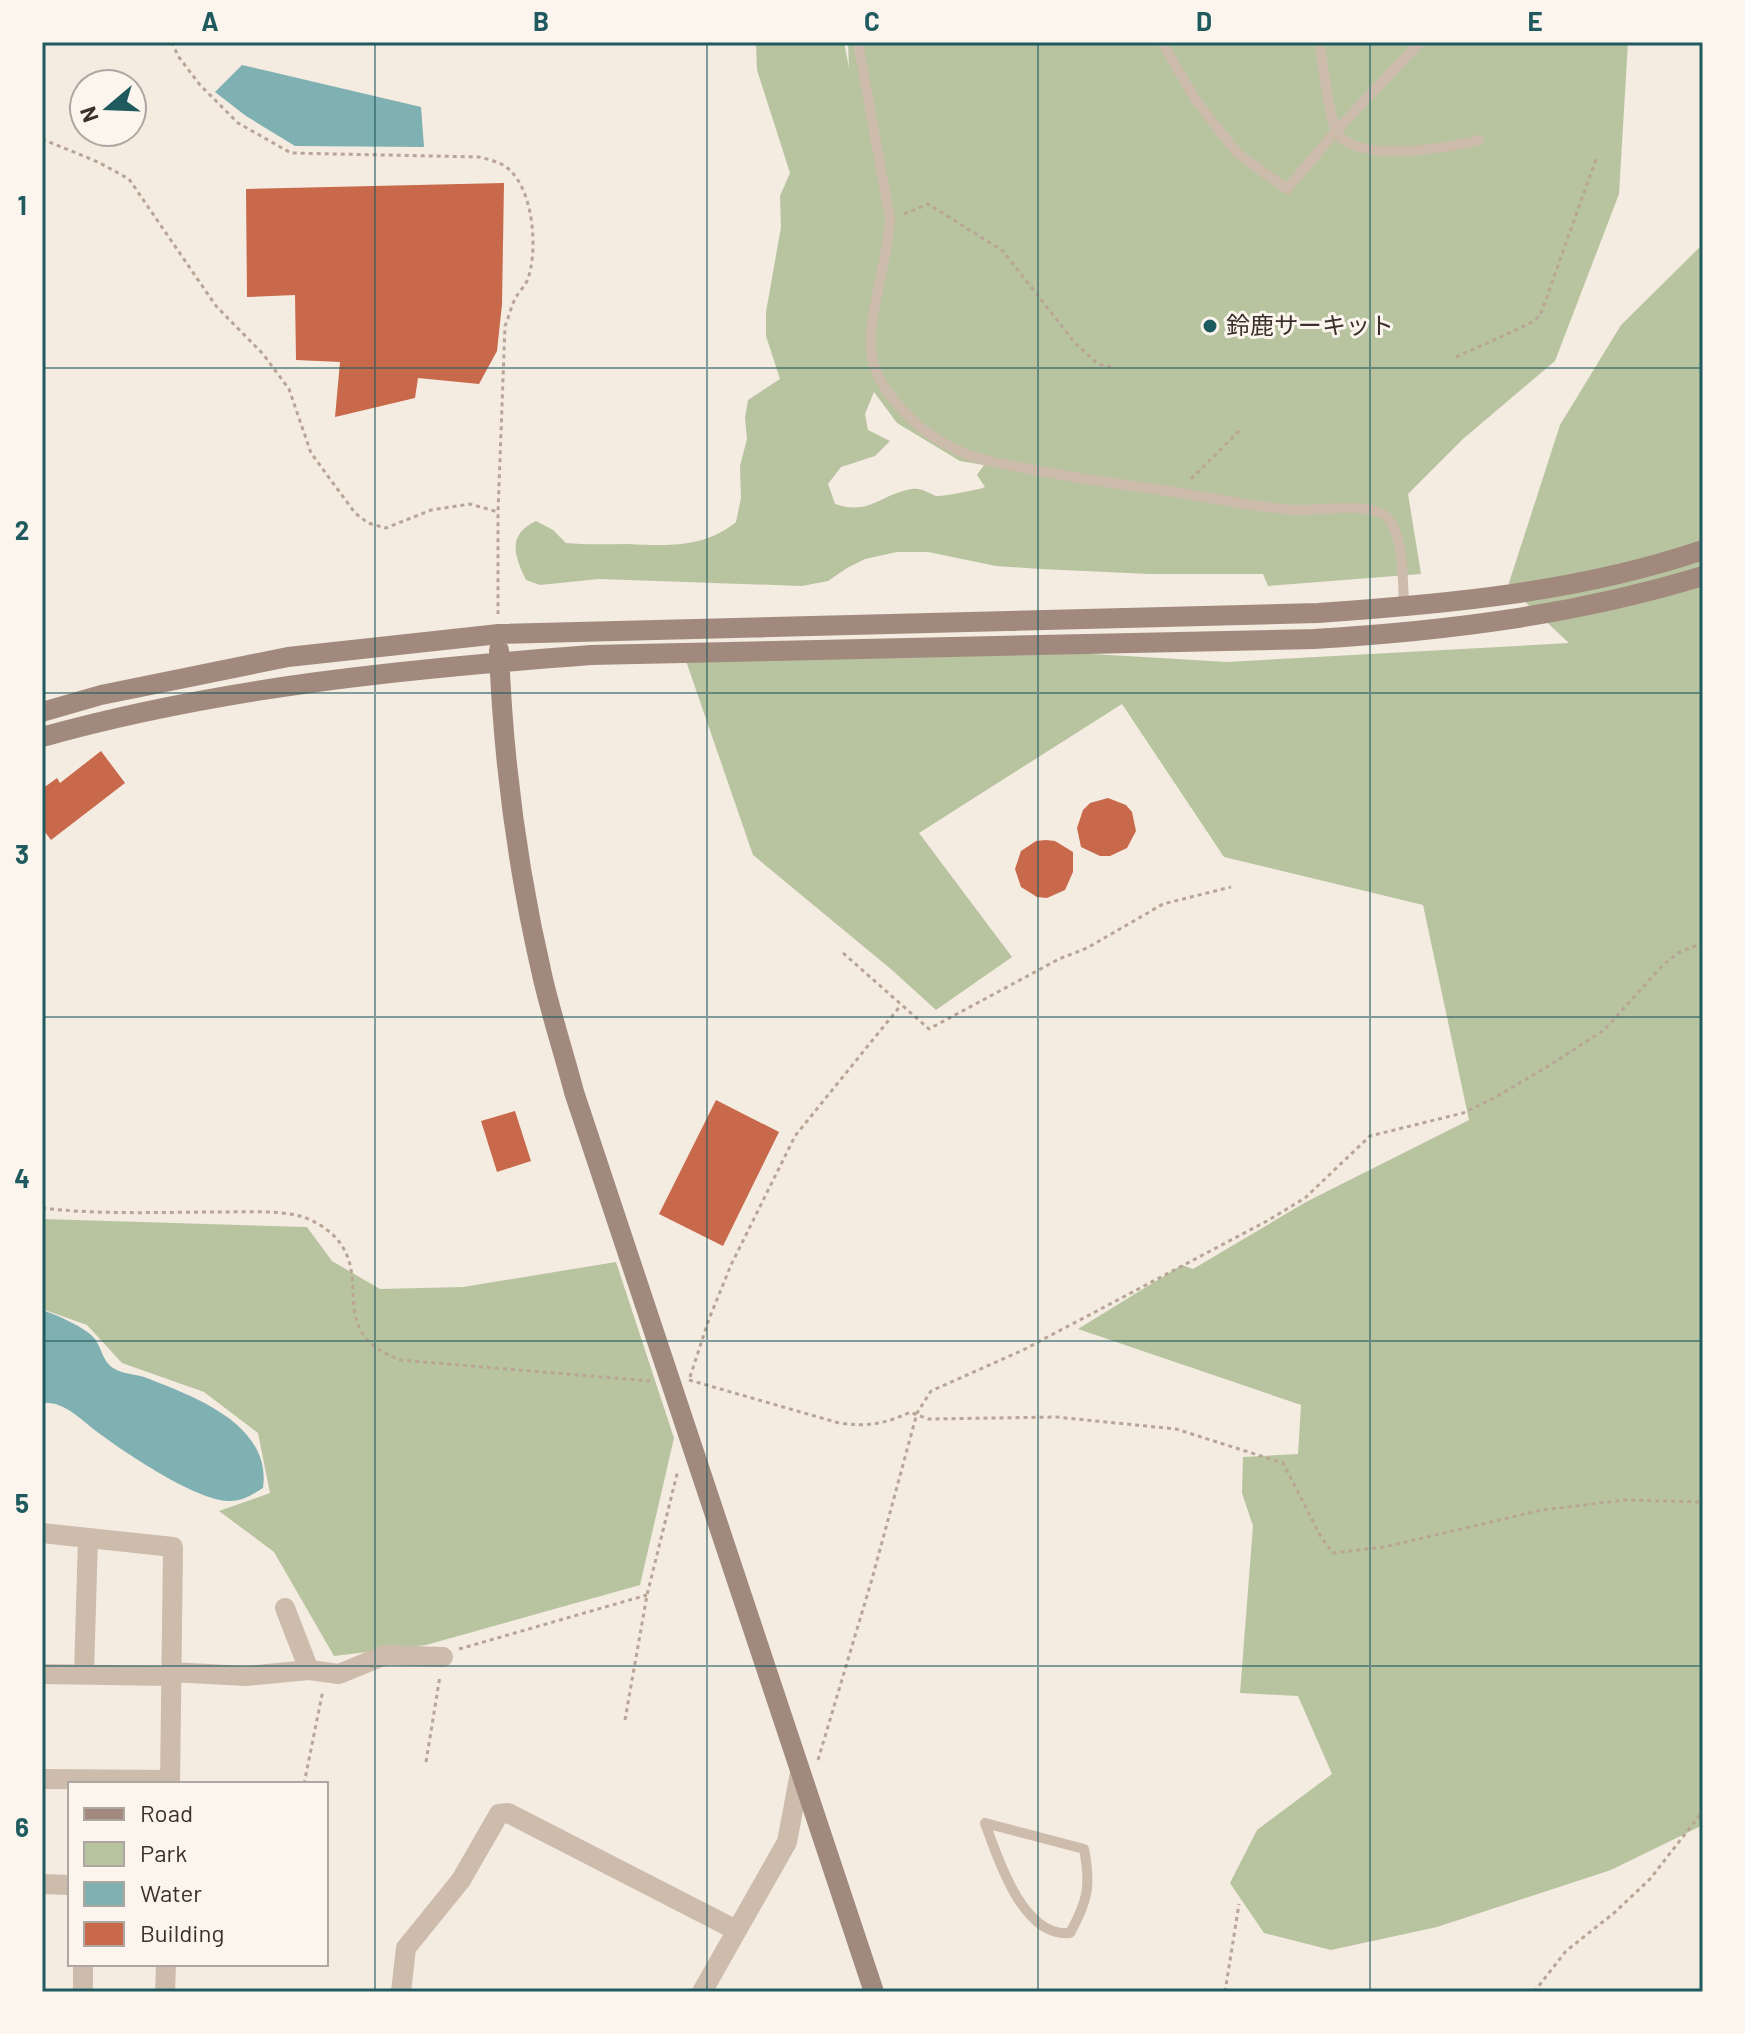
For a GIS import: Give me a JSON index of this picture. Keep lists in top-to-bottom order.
{
  "places": ["鈴鹿サーキット"],
  "legend": [
    "Road",
    "Park",
    "Water",
    "Building"
  ],
  "north": "left",
  "grid": {
    "columns": [
      "A",
      "B",
      "C",
      "D",
      "E"
    ],
    "rows": [
      "1",
      "2",
      "3",
      "4",
      "5",
      "6"
    ]
  }
}
